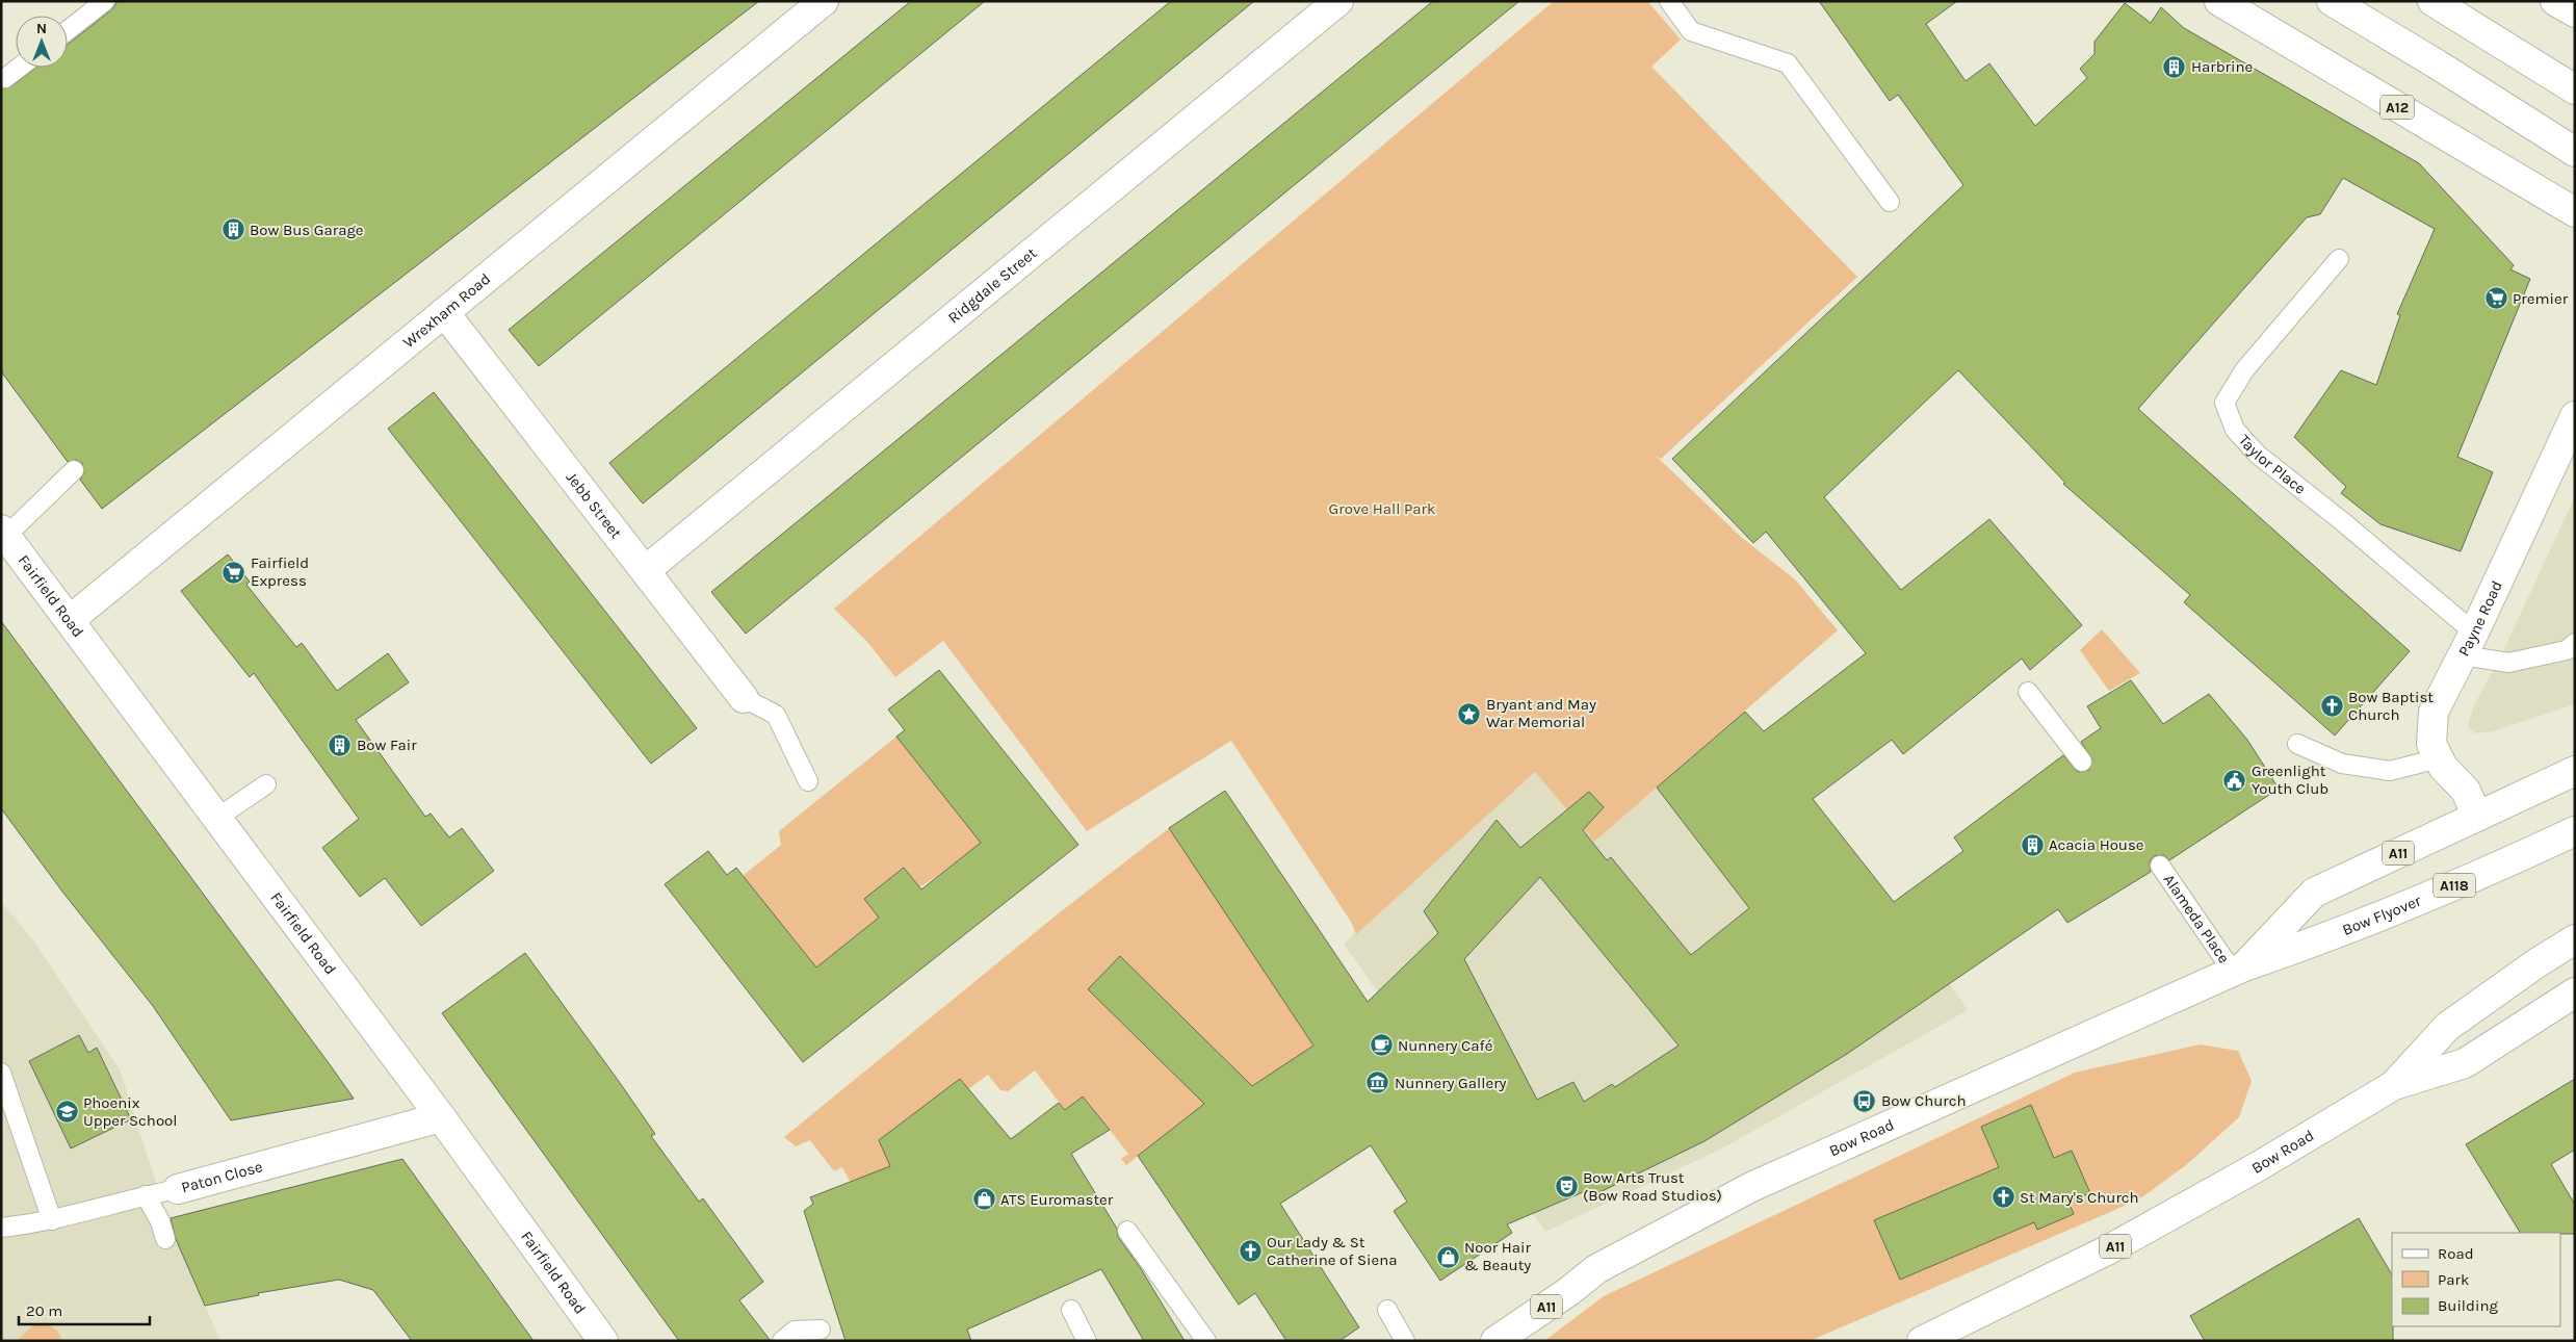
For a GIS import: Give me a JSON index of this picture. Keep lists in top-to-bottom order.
{
  "streets": {
    "main road": [
      "A12",
      "Ridgdale Street",
      "Wrexham Road",
      "Jebb Street",
      "Fairfield Road",
      "Payne Road",
      "A11",
      "A118",
      "Bow Flyover",
      "Bow Road",
      "Paton Close"
    ],
    "lane": ["Taylor Place", "Alameda Place"]
  },
  "crossings": [
    ["Ridgdale Street", "Jebb Street"],
    ["Wrexham Road", "Jebb Street"],
    ["Wrexham Road", "Fairfield Road"],
    ["Taylor Place", "Payne Road"],
    ["Fairfield Road", "Paton Close"],
    ["Payne Road", "A11"],
    ["A11", "Bow Flyover"],
    ["A11", "Alameda Place"],
    ["A11", "Bow Road"],
    ["Bow Flyover", "Alameda Place"],
    ["Bow Flyover", "Bow Road"],
    ["Alameda Place", "Bow Road"]
  ],
  "parks": ["Grove Hall Park"],
  "places": {
    "building": [
      "Harbrine",
      "Bow Bus Garage",
      "Bow Fair",
      "Acacia House"
    ],
    "supermarket": ["Premier", "Fairfield Express"],
    "church": ["Bow Baptist Church", "St Mary's Church", "Our Lady & St Catherine of Siena"],
    "place": ["Bryant and May War Memorial"],
    "public building": ["Greenlight Youth Club"],
    "cafe": ["Nunnery Café"],
    "museum": ["Nunnery Gallery"],
    "bus stop": ["Bow Church"],
    "school or university": ["Phoenix Upper School"],
    "theatre": ["Bow Arts Trust (Bow Road Studios)"],
    "shop": ["ATS Euromaster", "Noor Hair & Beauty"]
  },
  "legend": ["Road", "Park", "Building"],
  "scale_bar": "20 m",
  "north": "top"
}
